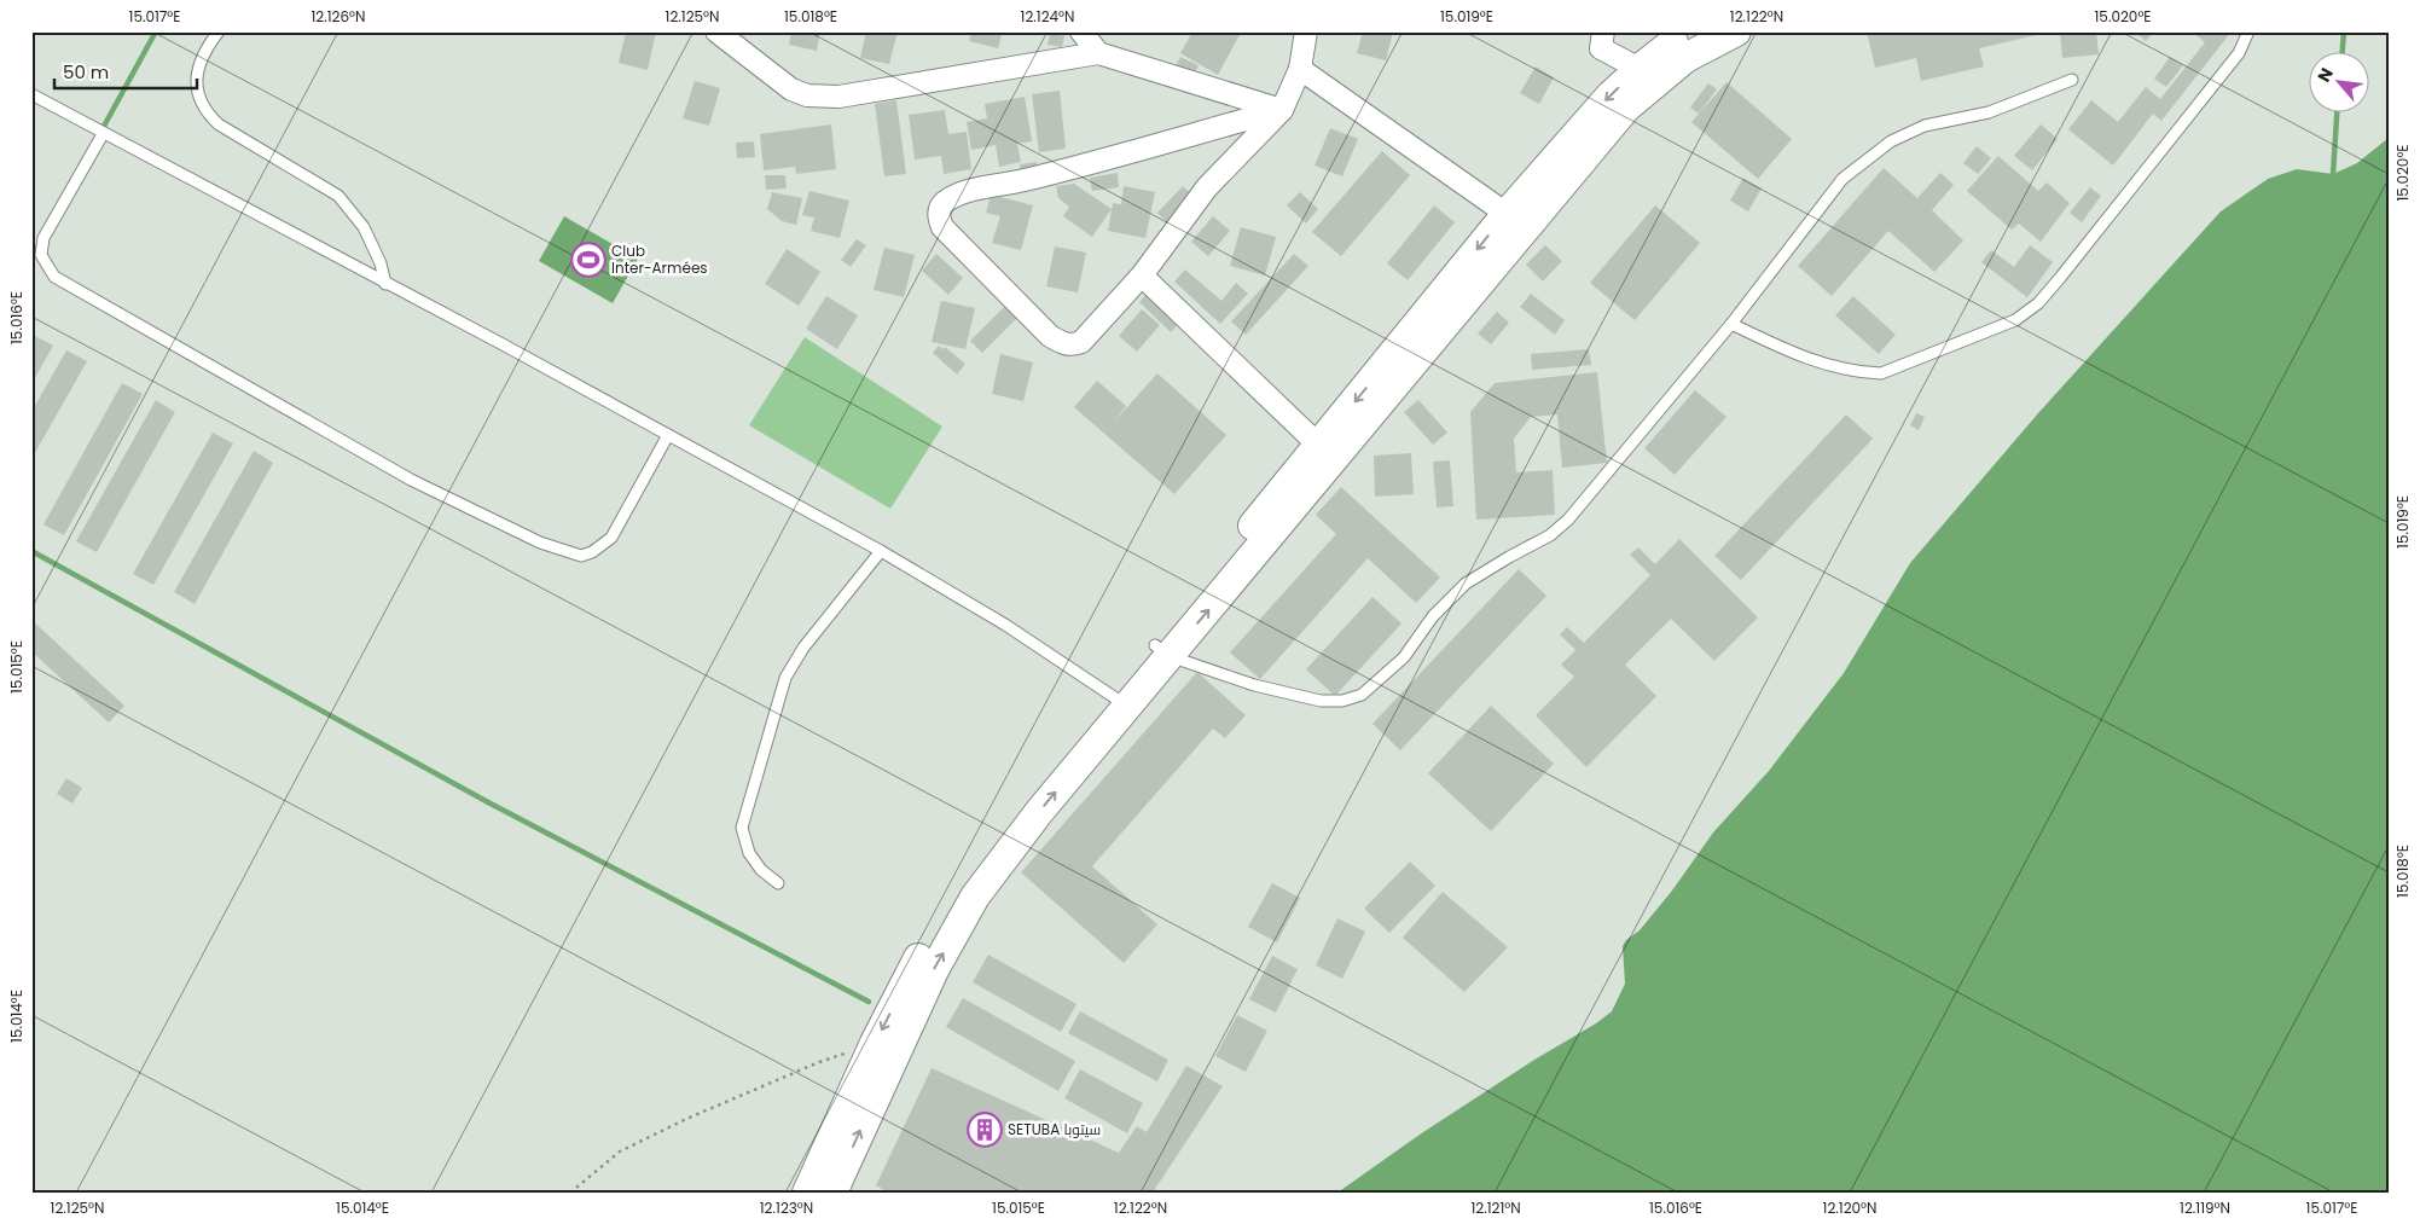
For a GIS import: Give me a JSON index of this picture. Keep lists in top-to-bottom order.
{
  "places": {
    "sports": ["Club Inter-Armées"],
    "building": ["SETUBA سيتوبا"]
  },
  "scale_bar": "50 m",
  "north": "top left",
  "coordinates": [
    "15.017°E",
    "12.126°N",
    "12.125°N",
    "15.018°E",
    "12.124°N",
    "15.019°E",
    "12.122°N",
    "15.020°E",
    "15.016°E",
    "15.015°E",
    "15.014°E",
    "12.123°N",
    "12.121°N",
    "12.120°N",
    "12.119°N"
  ]
}
